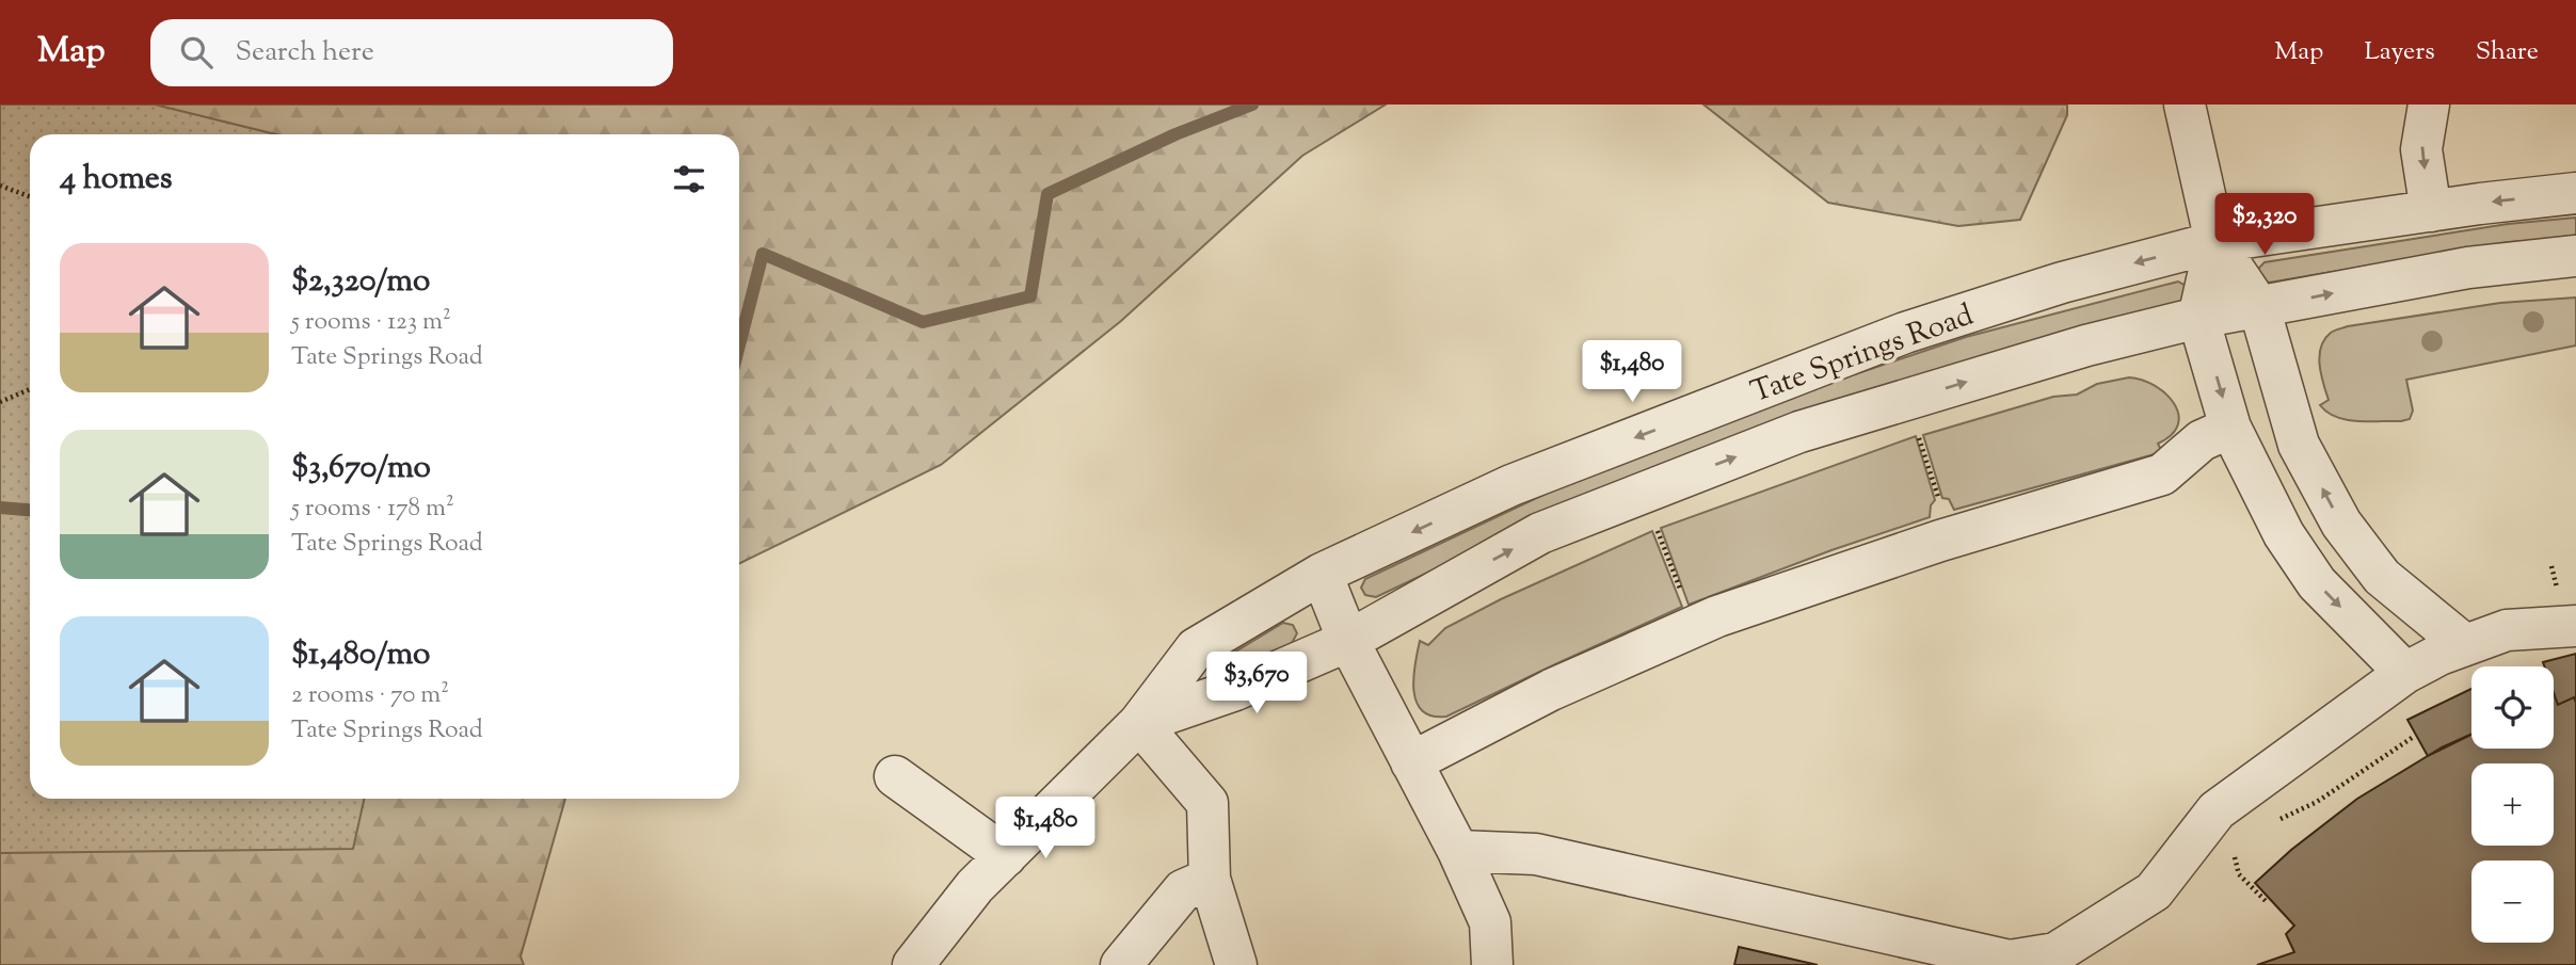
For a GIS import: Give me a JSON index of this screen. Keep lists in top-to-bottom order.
{
  "streets": {
    "street": ["Tate Springs Road"]
  },
  "page": {
    "header": "Map",
    "search": "Search here",
    "nav": ["Map", "Layers", "Share"],
    "heading": "4 homes",
    "price": [
      "$2,320",
      "$1,480",
      "$3,670",
      "$1,480"
    ],
    "list": [
      {
        "name": "$2,320/mo",
        "note": "5 rooms · 123 m² · Tate Springs Road"
      },
      {
        "name": "$3,670/mo",
        "note": "5 rooms · 178 m² · Tate Springs Road"
      },
      {
        "name": "$1,480/mo",
        "note": "2 rooms · 70 m² · Tate Springs Road"
      }
    ],
    "map_buttons": ["+", "−"]
  }
}
